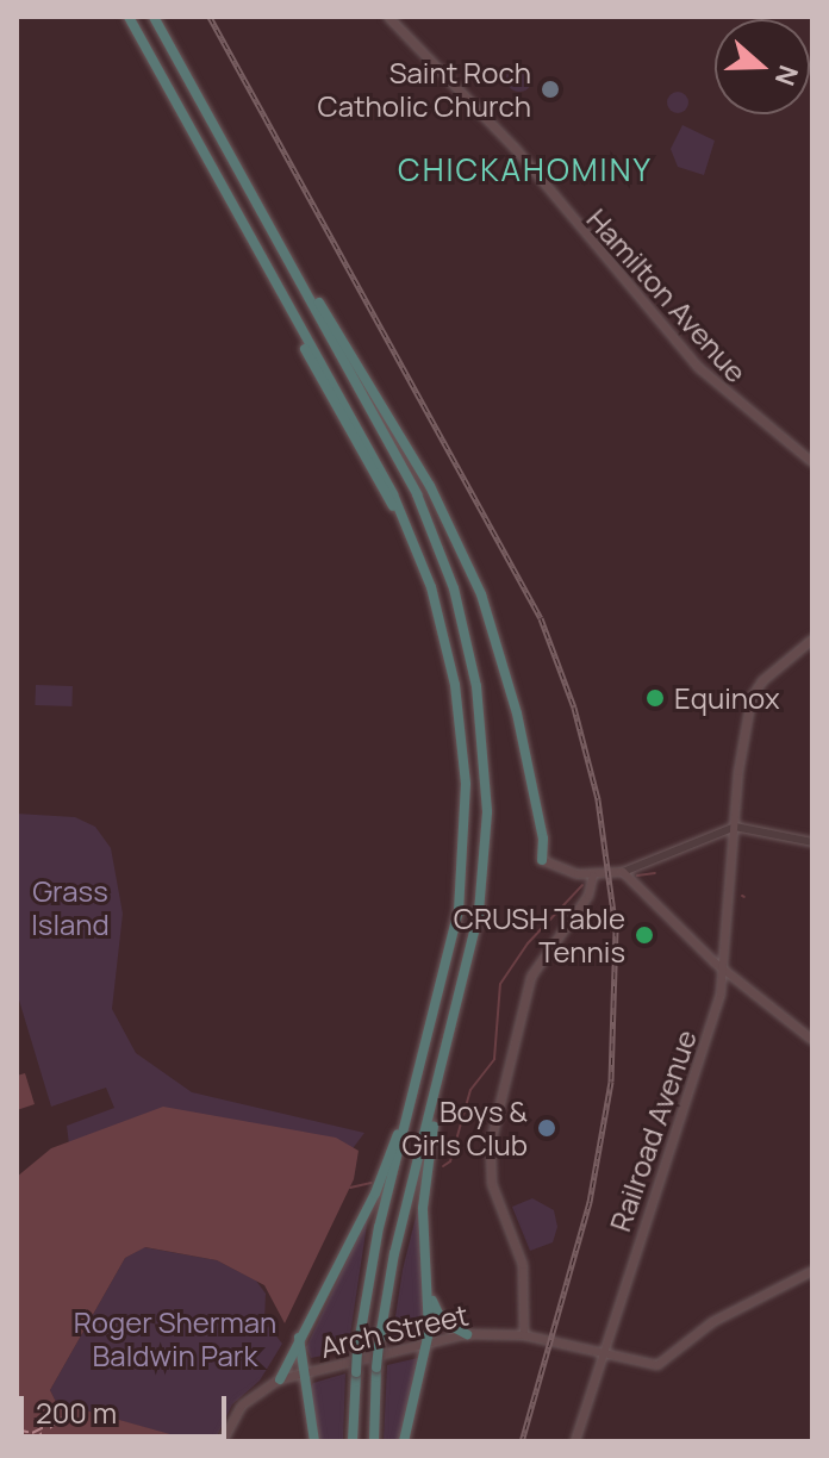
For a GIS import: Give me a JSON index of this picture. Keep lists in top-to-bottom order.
{
  "streets": {
    "main road": ["Hamilton Avenue", "Railroad Avenue", "Arch Street"]
  },
  "crossings": [
    ["Railroad Avenue", "Arch Street"]
  ],
  "districts": ["CHICKAHOMINY"],
  "parks": ["Grass Island", "Roger Sherman Baldwin Park"],
  "places": [
    "Saint Roch Catholic Church",
    "Equinox",
    "CRUSH Table Tennis",
    "Boys & Girls Club"
  ],
  "scale_bar": "200 m",
  "north": "right"
}
